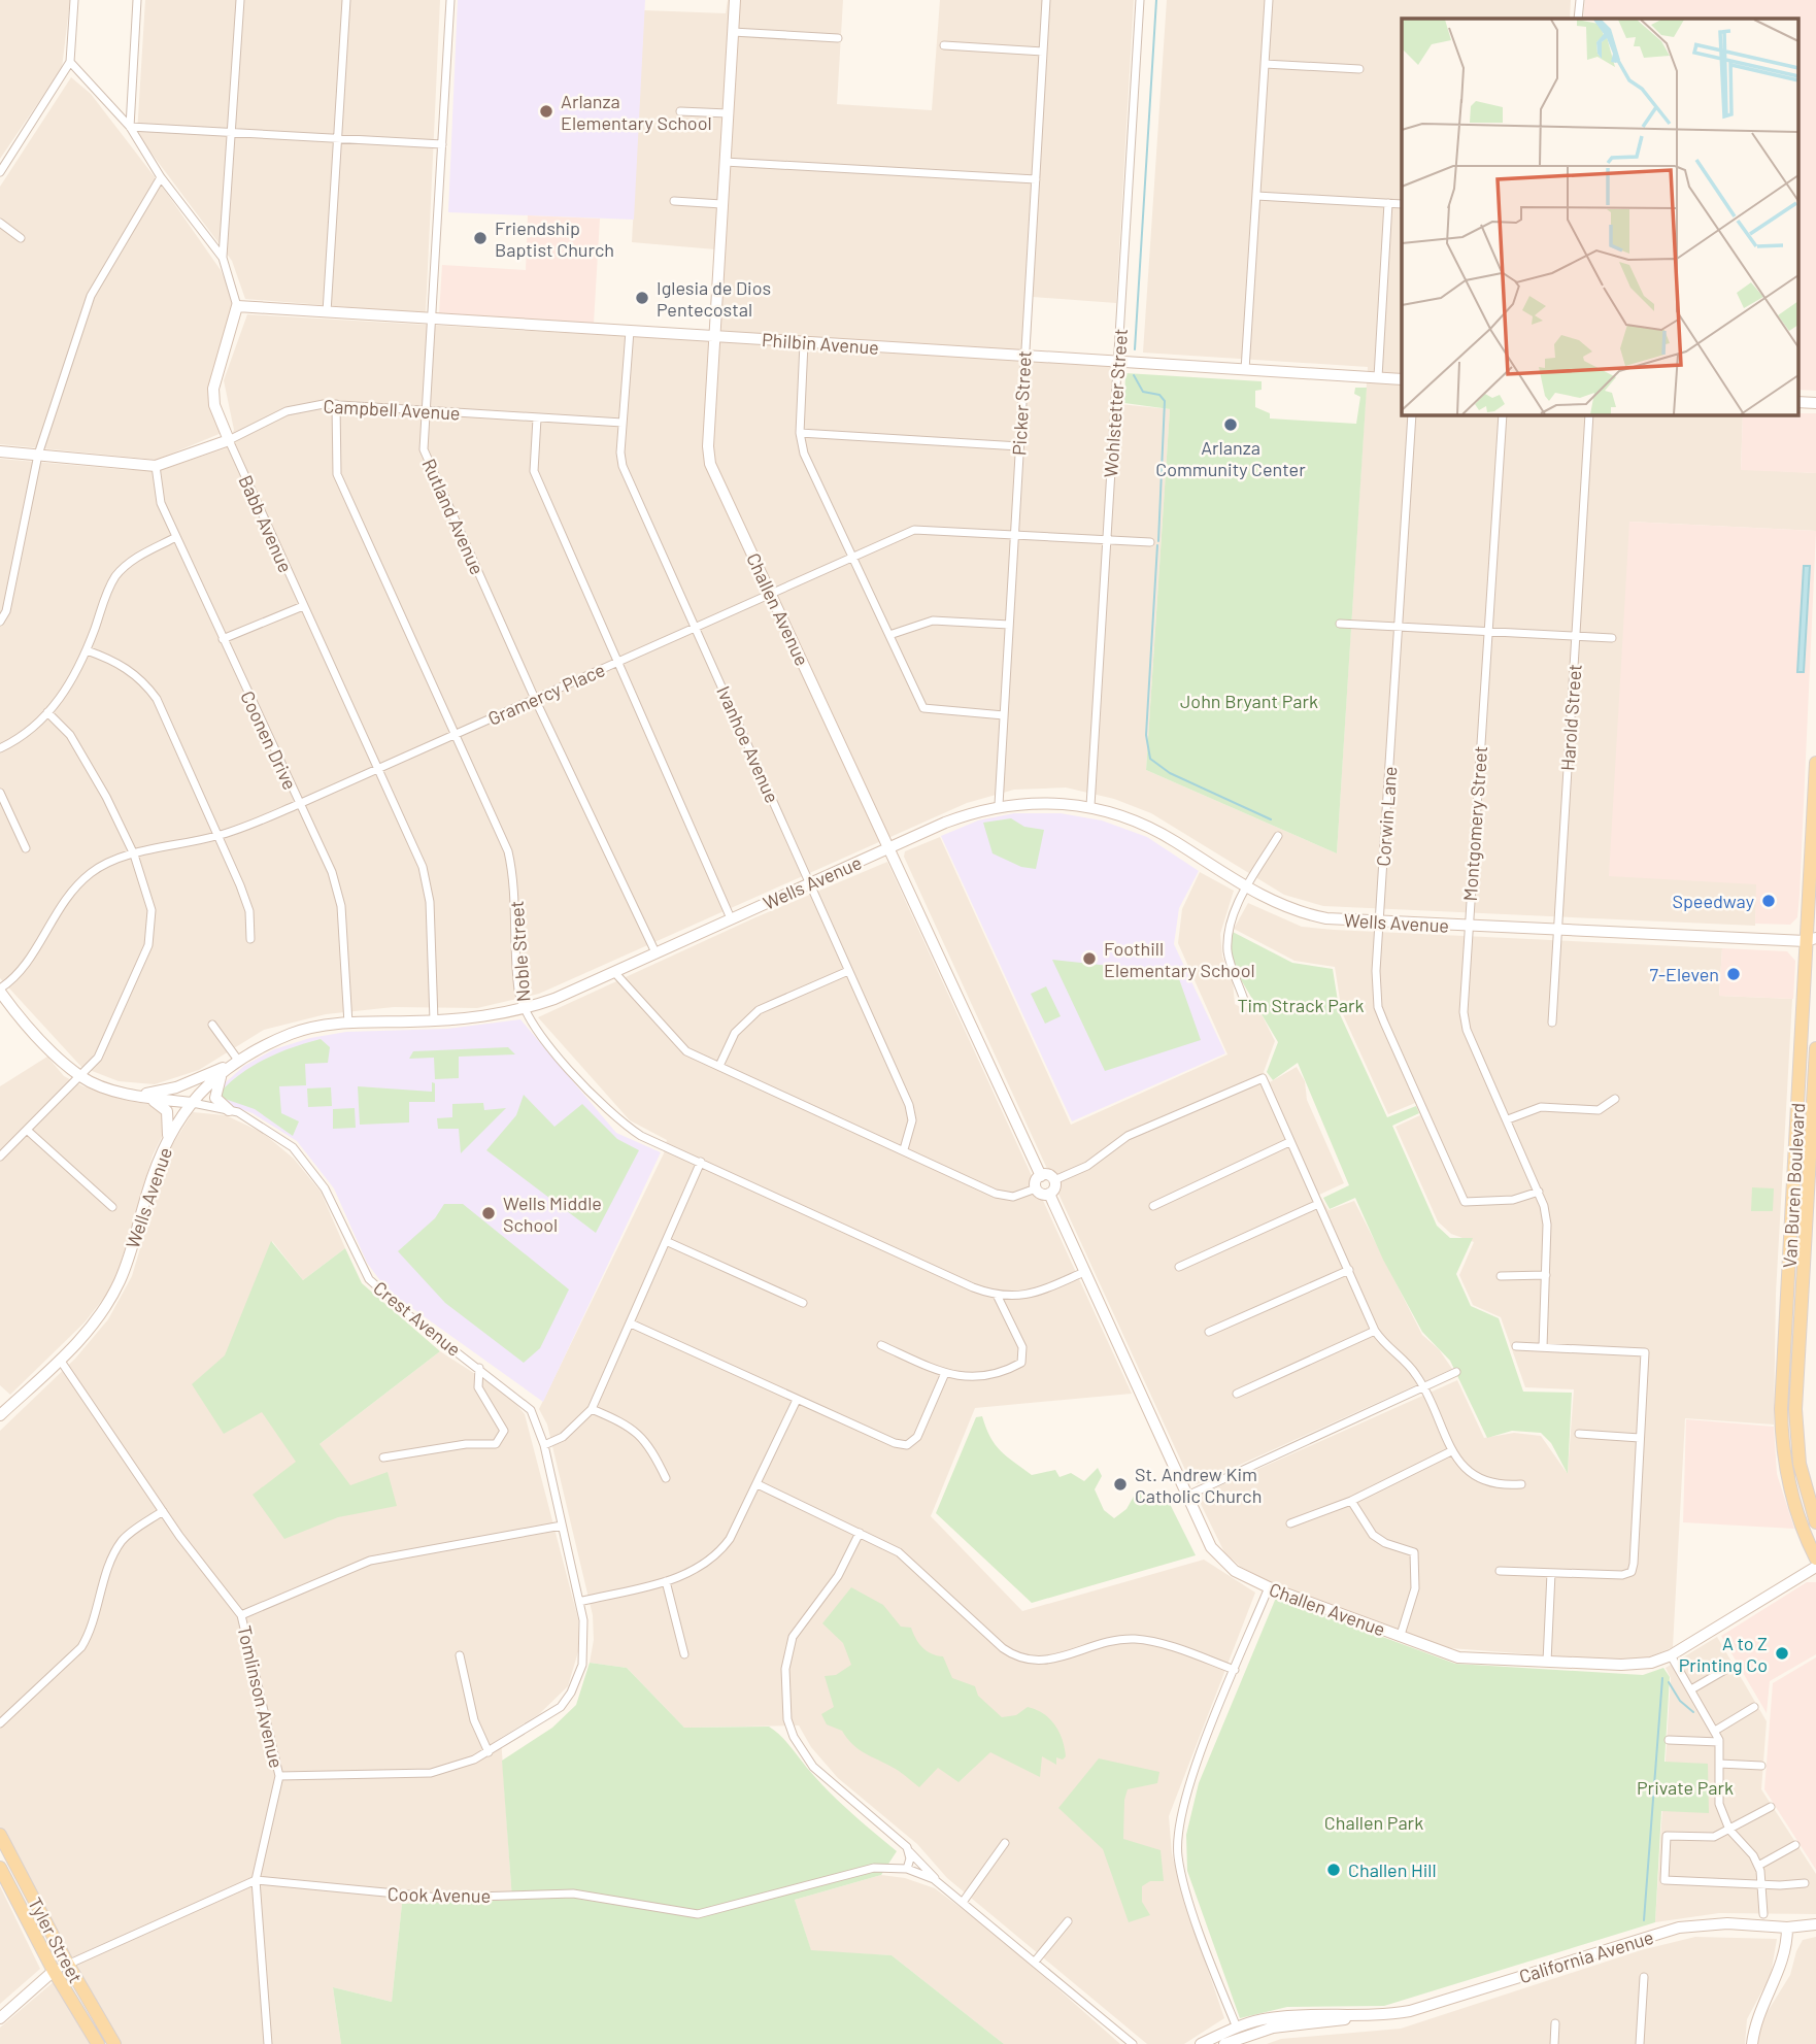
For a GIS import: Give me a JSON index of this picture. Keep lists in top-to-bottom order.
{
  "streets": {
    "main road": ["Van Buren Boulevard", "Tyler Street"],
    "street": [
      "Philbin Avenue",
      "Picker Street",
      "Wohlstetter Street",
      "Campbell Avenue",
      "Rutland Avenue",
      "Babb Avenue",
      "Challen Avenue",
      "Gramercy Place",
      "Harold Street",
      "Coonen Drive",
      "Ivanhoe Avenue",
      "Corwin Lane",
      "Montgomery Street",
      "Wells Avenue",
      "Noble Street",
      "Crest Avenue",
      "Tomlinson Avenue",
      "Cook Avenue",
      "California Avenue"
    ]
  },
  "crossings": [
    ["Philbin Avenue", "Picker Street"],
    ["Philbin Avenue", "Wohlstetter Street"],
    ["Philbin Avenue", "Rutland Avenue"],
    ["Philbin Avenue", "Babb Avenue"],
    ["Philbin Avenue", "Challen Avenue"],
    ["Philbin Avenue", "Ivanhoe Avenue"],
    ["Picker Street", "Gramercy Place"],
    ["Picker Street", "Wells Avenue"],
    ["Wohlstetter Street", "Gramercy Place"],
    ["Wohlstetter Street", "Wells Avenue"],
    ["Campbell Avenue", "Rutland Avenue"],
    ["Campbell Avenue", "Babb Avenue"],
    ["Campbell Avenue", "Coonen Drive"],
    ["Campbell Avenue", "Ivanhoe Avenue"],
    ["Campbell Avenue", "Noble Street"],
    ["Rutland Avenue", "Gramercy Place"],
    ["Rutland Avenue", "Wells Avenue"],
    ["Babb Avenue", "Gramercy Place"],
    ["Babb Avenue", "Wells Avenue"],
    ["Challen Avenue", "Gramercy Place"],
    ["Challen Avenue", "Wells Avenue"],
    ["Gramercy Place", "Coonen Drive"],
    ["Gramercy Place", "Ivanhoe Avenue"],
    ["Gramercy Place", "Noble Street"],
    ["Gramercy Place", "Crest Avenue"],
    ["Harold Street", "Wells Avenue"],
    ["Coonen Drive", "Wells Avenue"],
    ["Ivanhoe Avenue", "Wells Avenue"],
    ["Corwin Lane", "Montgomery Street"],
    ["Corwin Lane", "Wells Avenue"],
    ["Montgomery Street", "Wells Avenue"],
    ["Wells Avenue", "Noble Street"],
    ["Wells Avenue", "Van Buren Boulevard"],
    ["Wells Avenue", "Crest Avenue"],
    ["Wells Avenue", "Tomlinson Avenue"],
    ["Crest Avenue", "Tomlinson Avenue"],
    ["Tomlinson Avenue", "Cook Avenue"],
    ["Cook Avenue", "Tyler Street"]
  ],
  "parks": [
    "John Bryant Park",
    "Tim Strack Park",
    "Private Park",
    "Challen Park"
  ],
  "places": [
    "Arlanza Elementary School",
    "Friendship Baptist Church",
    "Iglesia de Dios Pentecostal",
    "Arlanza Community Center",
    "Speedway",
    "Foothill Elementary School",
    "7-Eleven",
    "Wells Middle School",
    "St. Andrew Kim Catholic Church",
    "A to Z Printing Co",
    "Challen Hill"
  ]
}
